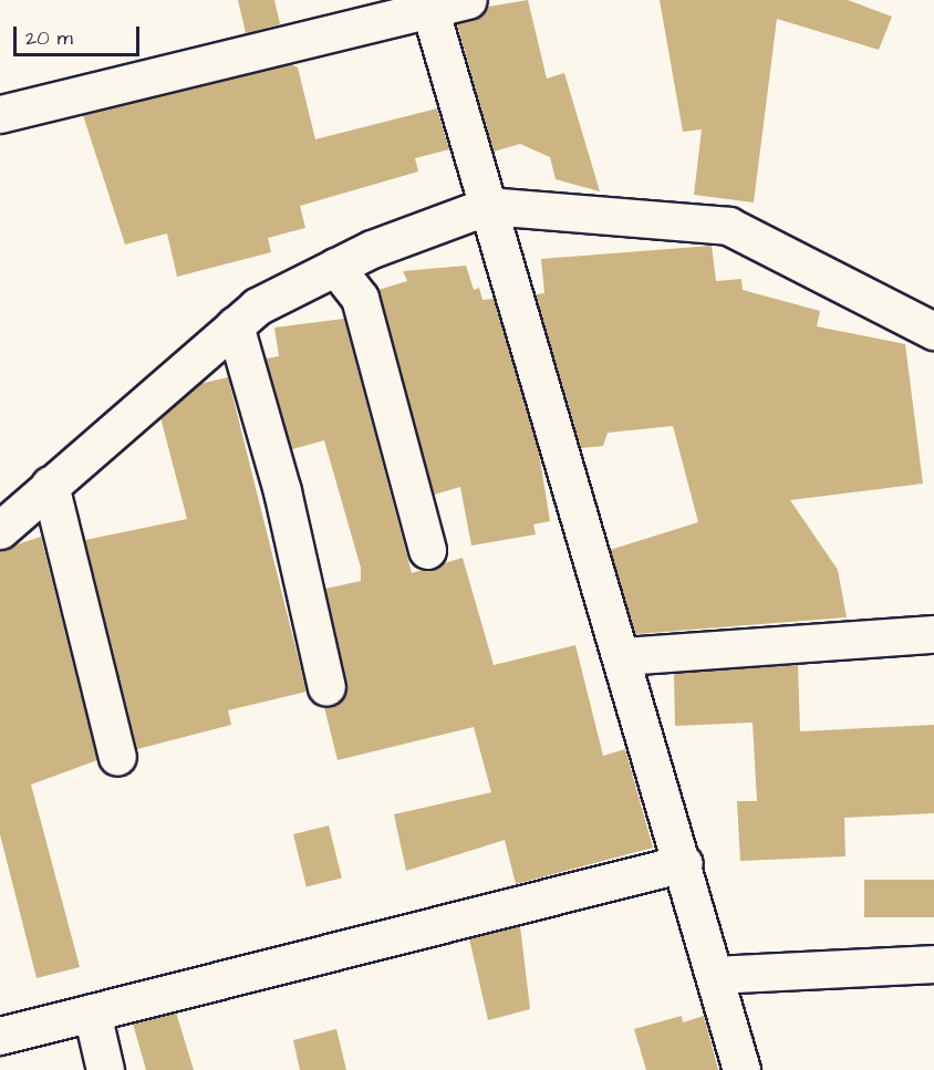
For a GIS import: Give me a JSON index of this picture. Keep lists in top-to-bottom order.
{
  "scale_bar": "20 m"
}
